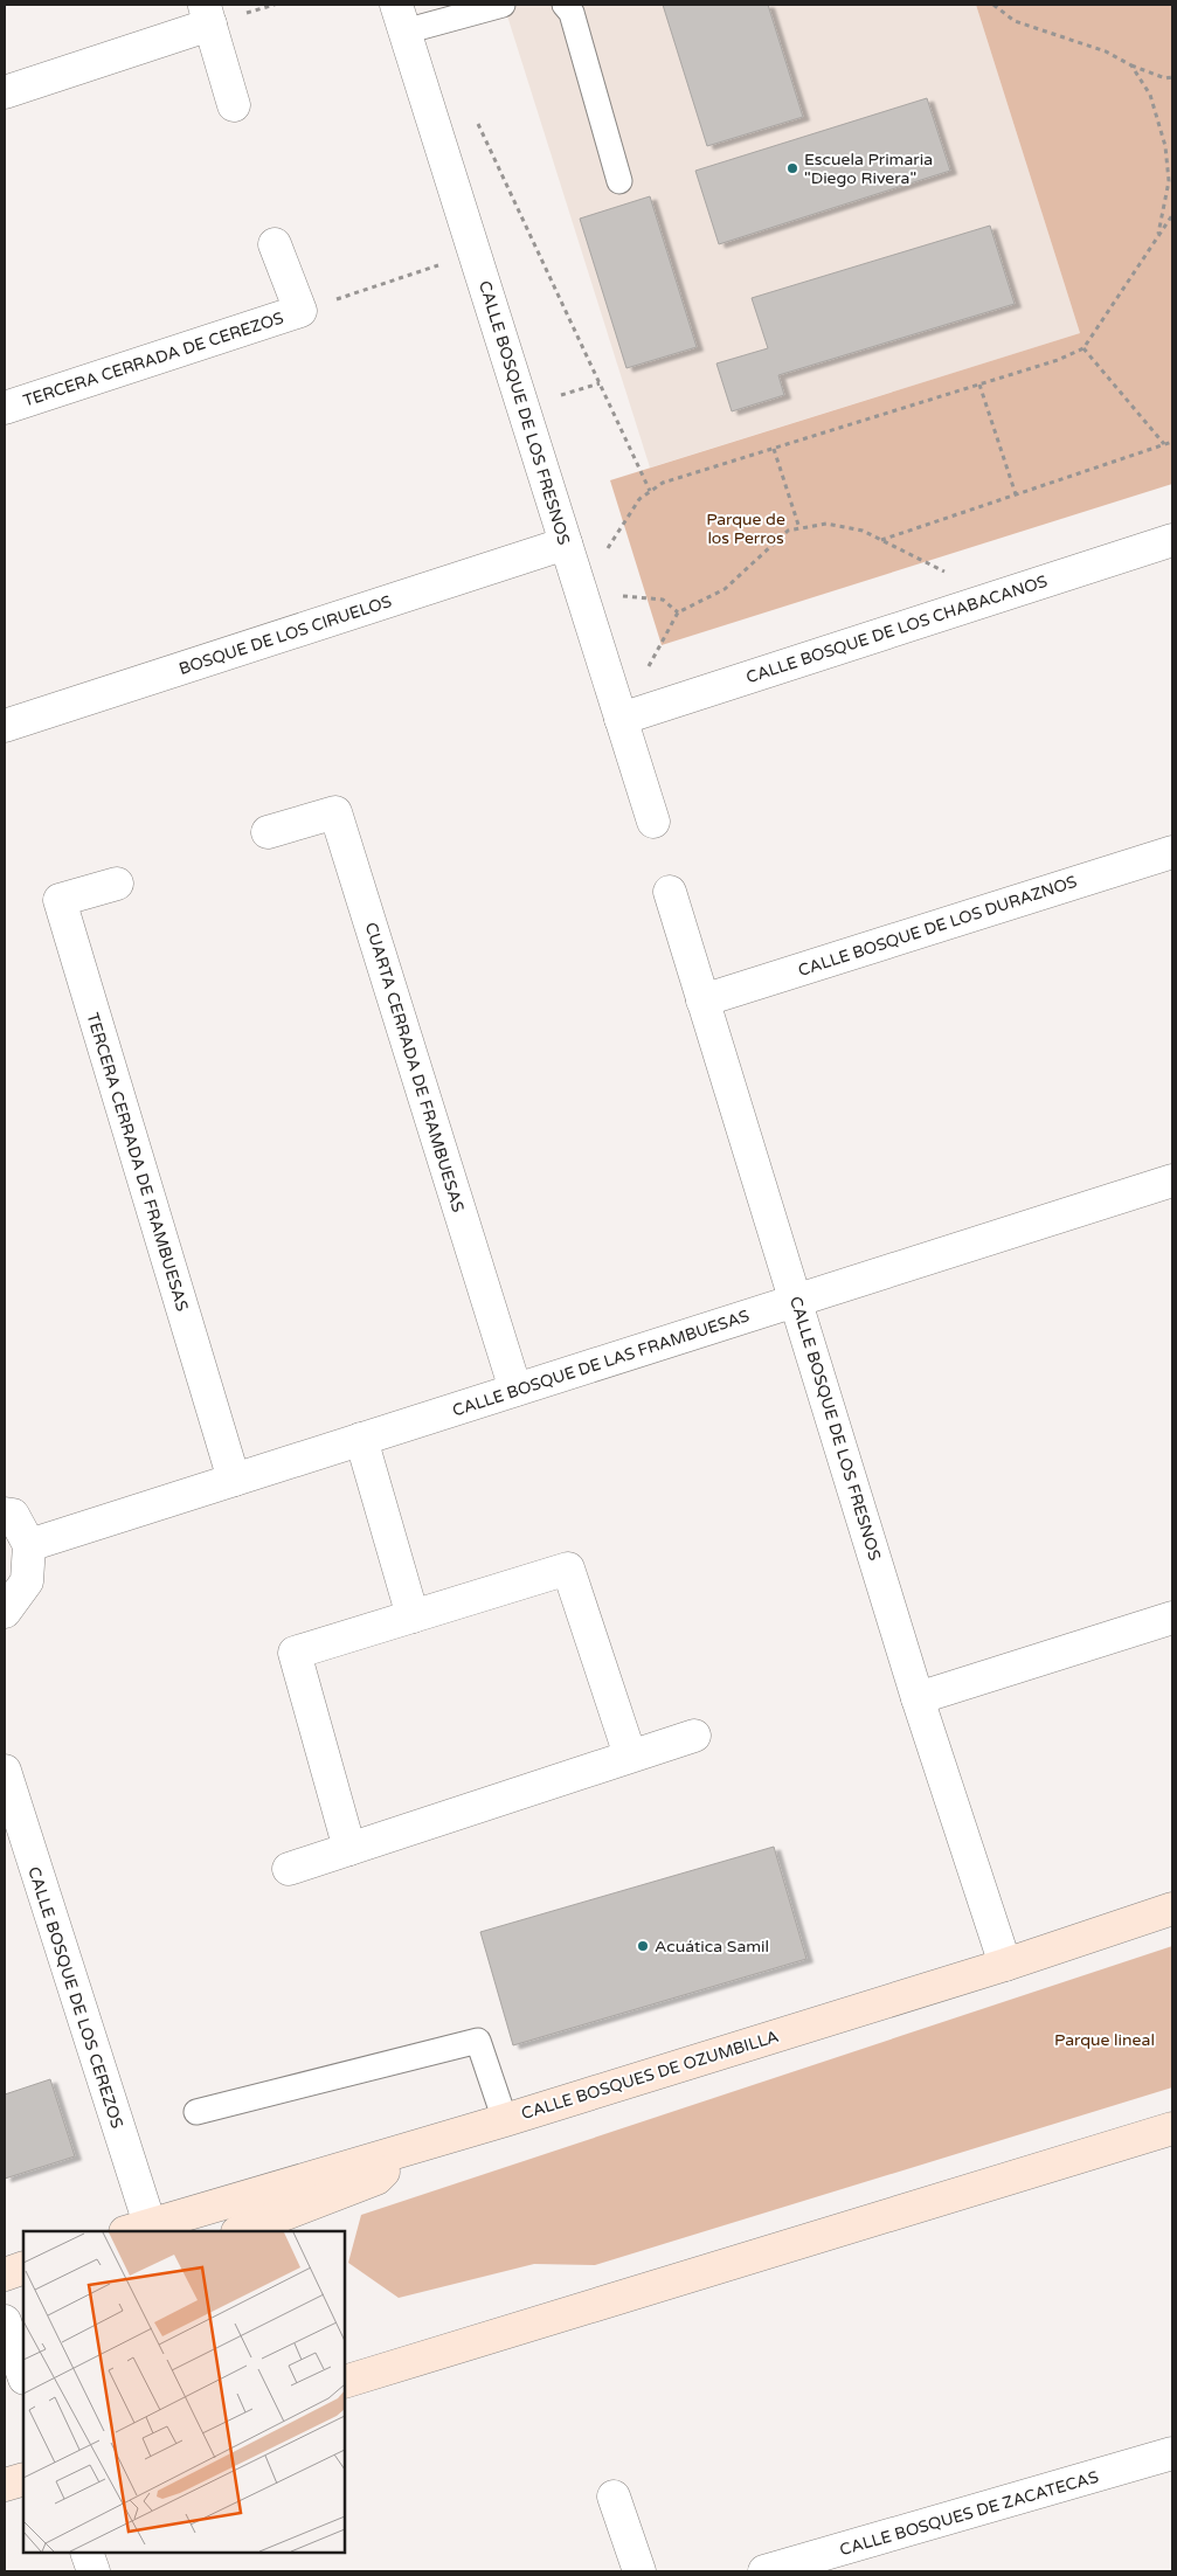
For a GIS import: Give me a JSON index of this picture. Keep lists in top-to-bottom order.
{
  "streets": {
    "main road": ["CALLE BOSQUES DE OZUMBILLA"],
    "street": [
      "TERCERA CERRADA DE CEREZOS",
      "CALLE BOSQUE DE LOS FRESNOS",
      "CALLE BOSQUE DE LOS CHABACANOS",
      "BOSQUE DE LOS CIRUELOS",
      "CALLE BOSQUE DE LOS DURAZNOS",
      "CUARTA CERRADA DE FRAMBUESAS",
      "TERCERA CERRADA DE FRAMBUESAS",
      "CALLE BOSQUE DE LAS FRAMBUESAS",
      "CALLE BOSQUE DE LOS CEREZOS",
      "CALLE BOSQUES DE ZACATECAS"
    ]
  },
  "crossings": [
    ["CALLE BOSQUE DE LOS FRESNOS", "CALLE BOSQUE DE LOS CHABACANOS"],
    ["CALLE BOSQUE DE LOS FRESNOS", "BOSQUE DE LOS CIRUELOS"],
    ["CALLE BOSQUE DE LOS FRESNOS", "CALLE BOSQUE DE LOS DURAZNOS"],
    ["CALLE BOSQUE DE LOS FRESNOS", "CALLE BOSQUE DE LAS FRAMBUESAS"],
    ["CALLE BOSQUE DE LOS FRESNOS", "CALLE BOSQUES DE OZUMBILLA"],
    ["CUARTA CERRADA DE FRAMBUESAS", "CALLE BOSQUE DE LAS FRAMBUESAS"],
    ["TERCERA CERRADA DE FRAMBUESAS", "CALLE BOSQUE DE LAS FRAMBUESAS"],
    ["CALLE BOSQUE DE LOS CEREZOS", "CALLE BOSQUES DE OZUMBILLA"]
  ],
  "parks": ["Parque de los Perros", "Parque lineal"],
  "places": ["Escuela Primaria \"Diego Rivera\"", "Acuática Samil"]
}
